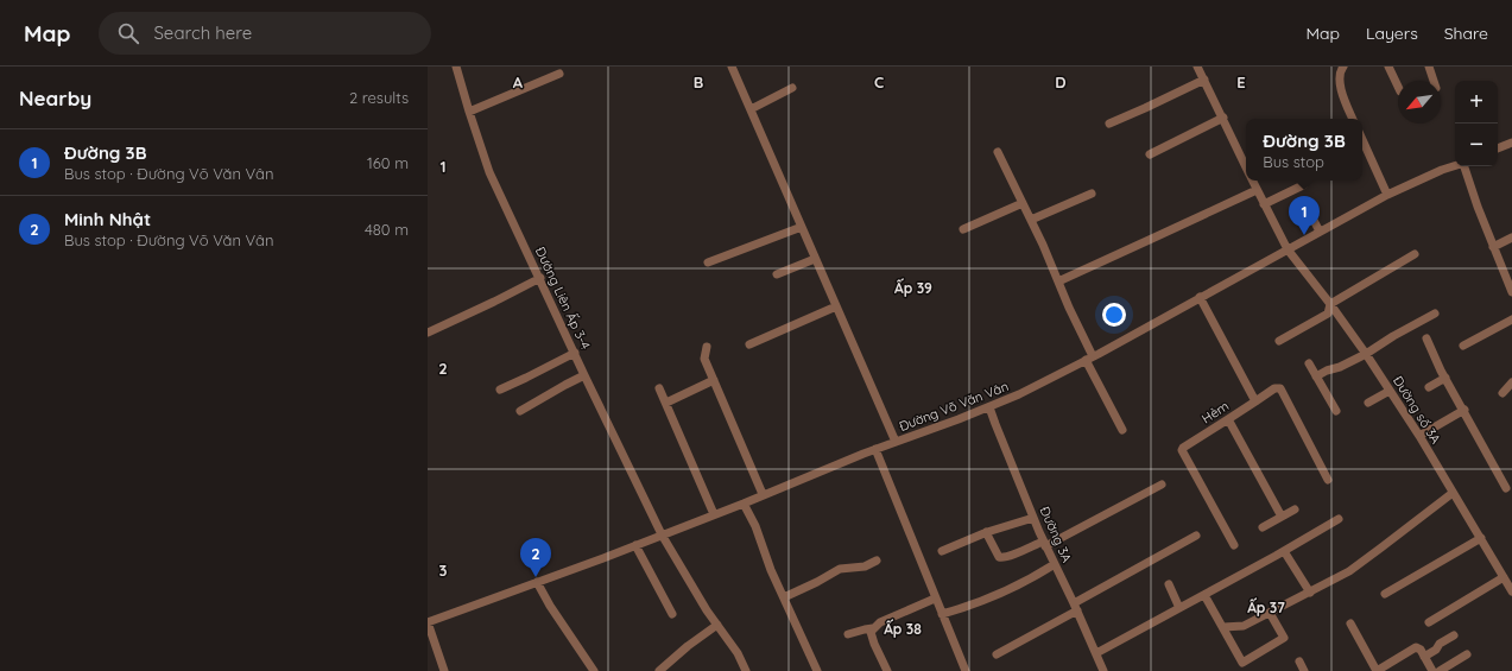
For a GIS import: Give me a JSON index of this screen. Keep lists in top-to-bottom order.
{
  "streets": {
    "street": [
      "Đường Liên Ấp 3-4",
      "Đường Võ Văn Vân",
      "Đường số 3A",
      "Hẻm",
      "Đường 3A"
    ]
  },
  "crossings": [
    ["Đường Liên Ấp 3-4", "Đường Võ Văn Vân"],
    ["Đường Võ Văn Vân", "Đường số 3A"],
    ["Đường Võ Văn Vân", "Đường 3A"]
  ],
  "districts": ["Ấp 39", "Ấp 37", "Ấp 38"],
  "north": "bottom left",
  "page": {
    "header": "Map",
    "search": "Search here",
    "nav": ["Map", "Layers", "Share"],
    "heading": ["Nearby", "2 results"],
    "map_buttons": ["+", "−"],
    "popup": ["Đường 3B", "Bus stop"],
    "list": [
      {
        "mark": "1",
        "name": "Đường 3B",
        "note": "Bus stop · Đường Võ Văn Vân",
        "value": "160 m"
      },
      {
        "mark": "2",
        "name": "Minh Nhật",
        "note": "Bus stop · Đường Võ Văn Vân",
        "value": "480 m"
      }
    ],
    "pins": ["1", "2"]
  },
  "grid": {
    "columns": [
      "A",
      "B",
      "C",
      "D",
      "E"
    ],
    "rows": ["1", "2", "3"]
  }
}
